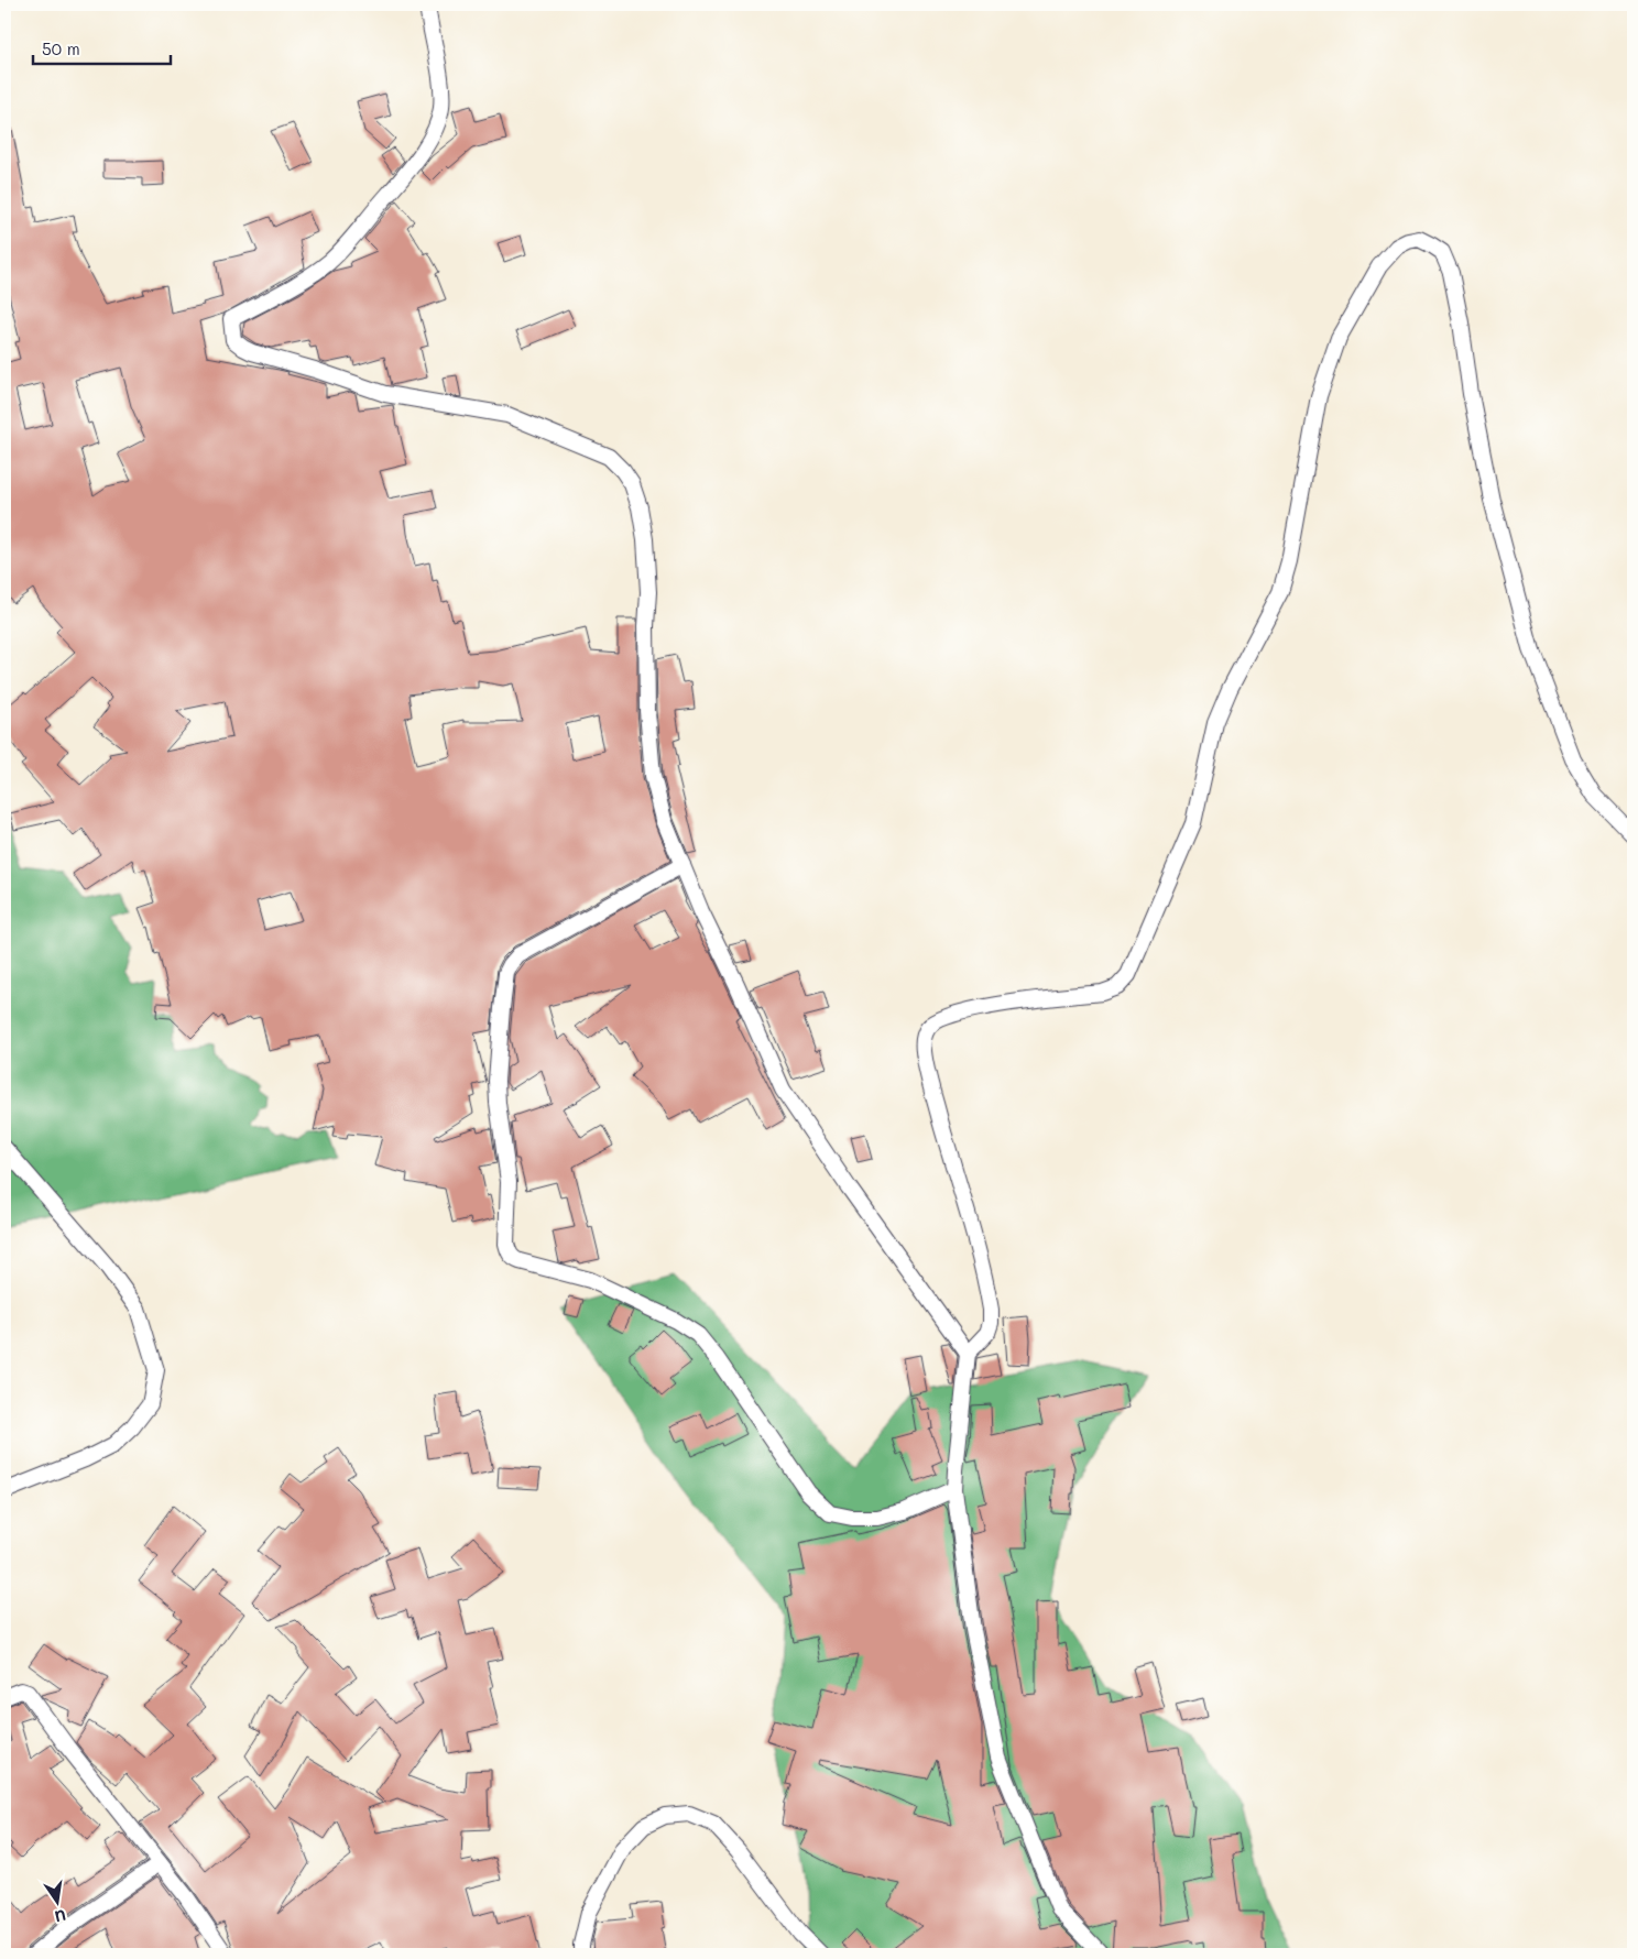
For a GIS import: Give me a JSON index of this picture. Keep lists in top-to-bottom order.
{
  "scale_bar": "50 m",
  "north": "bottom"
}
